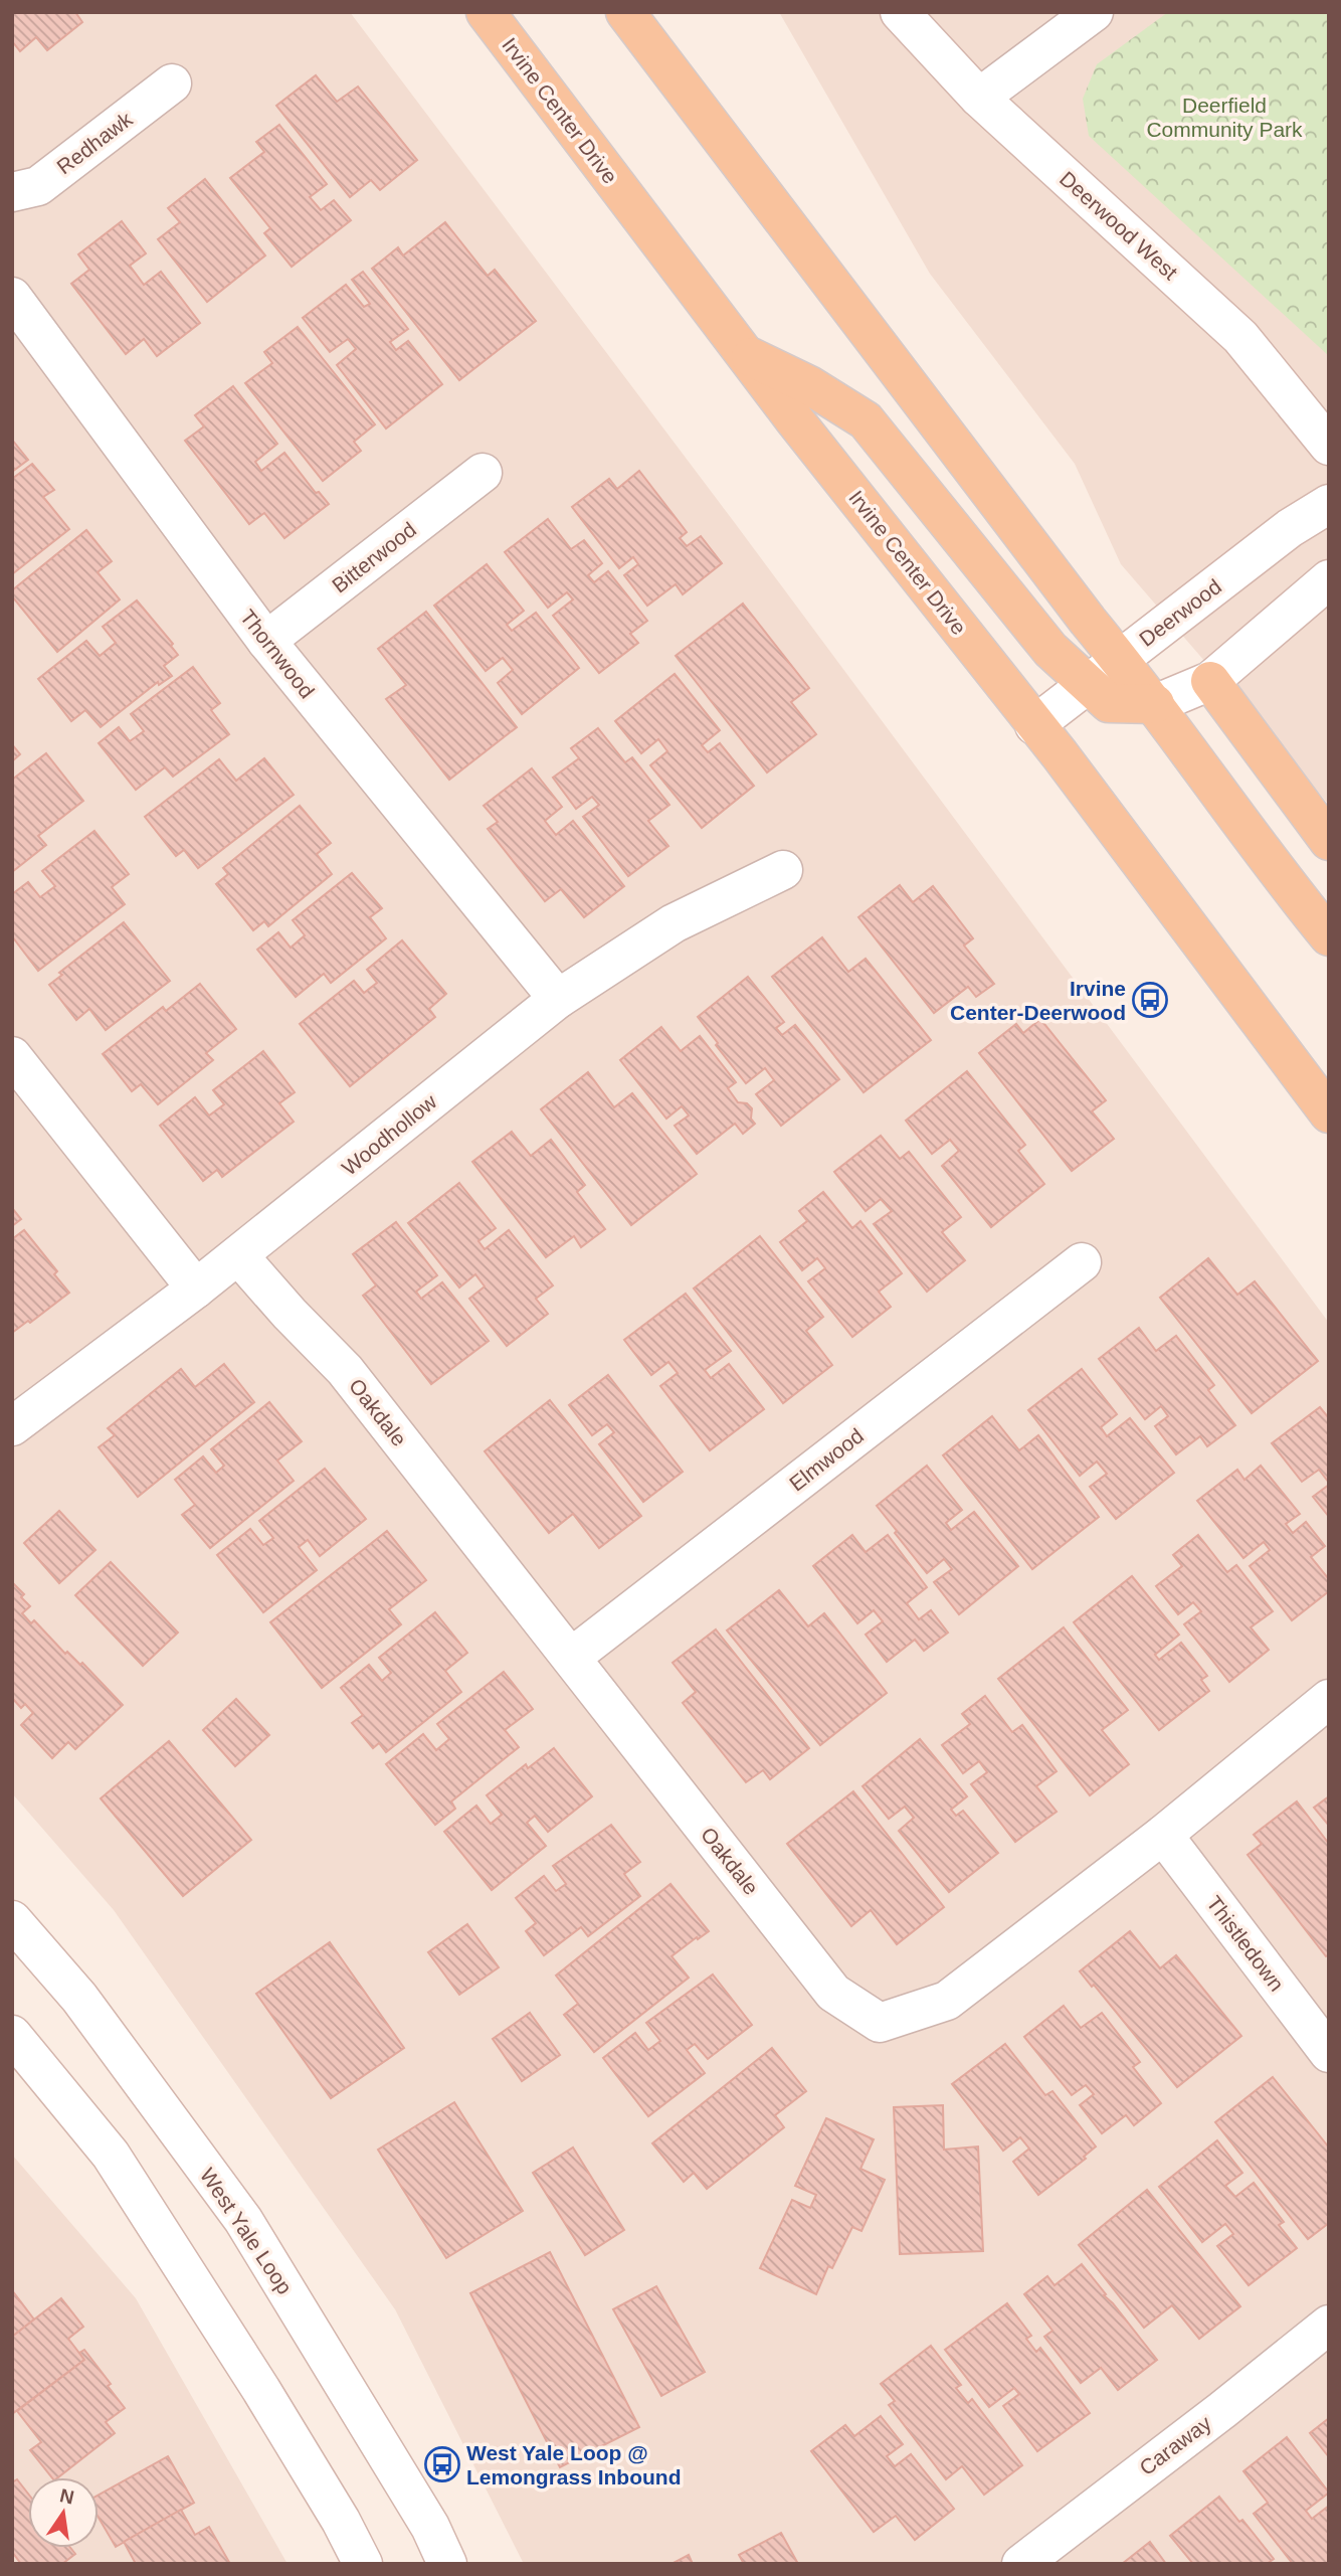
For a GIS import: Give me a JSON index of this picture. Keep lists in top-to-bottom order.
{
  "streets": {
    "main road": ["Irvine Center Drive"],
    "street": [
      "Redhawk",
      "Deerwood West",
      "Bitterwood",
      "Deerwood",
      "Thornwood",
      "Woodhollow",
      "Oakdale",
      "Elmwood",
      "Thistledown",
      "West Yale Loop",
      "Caraway"
    ]
  },
  "crossings": [
    ["Irvine Center Drive", "Deerwood"],
    ["Bitterwood", "Thornwood"],
    ["Thornwood", "Woodhollow"],
    ["Woodhollow", "Oakdale"],
    ["Oakdale", "Elmwood"],
    ["Oakdale", "Thistledown"]
  ],
  "parks": ["Deerfield Community Park"],
  "places": {
    "bus stop": ["Irvine Center-Deerwood", "West Yale Loop @ Lemongrass Inbound"]
  },
  "north": "top"
}
